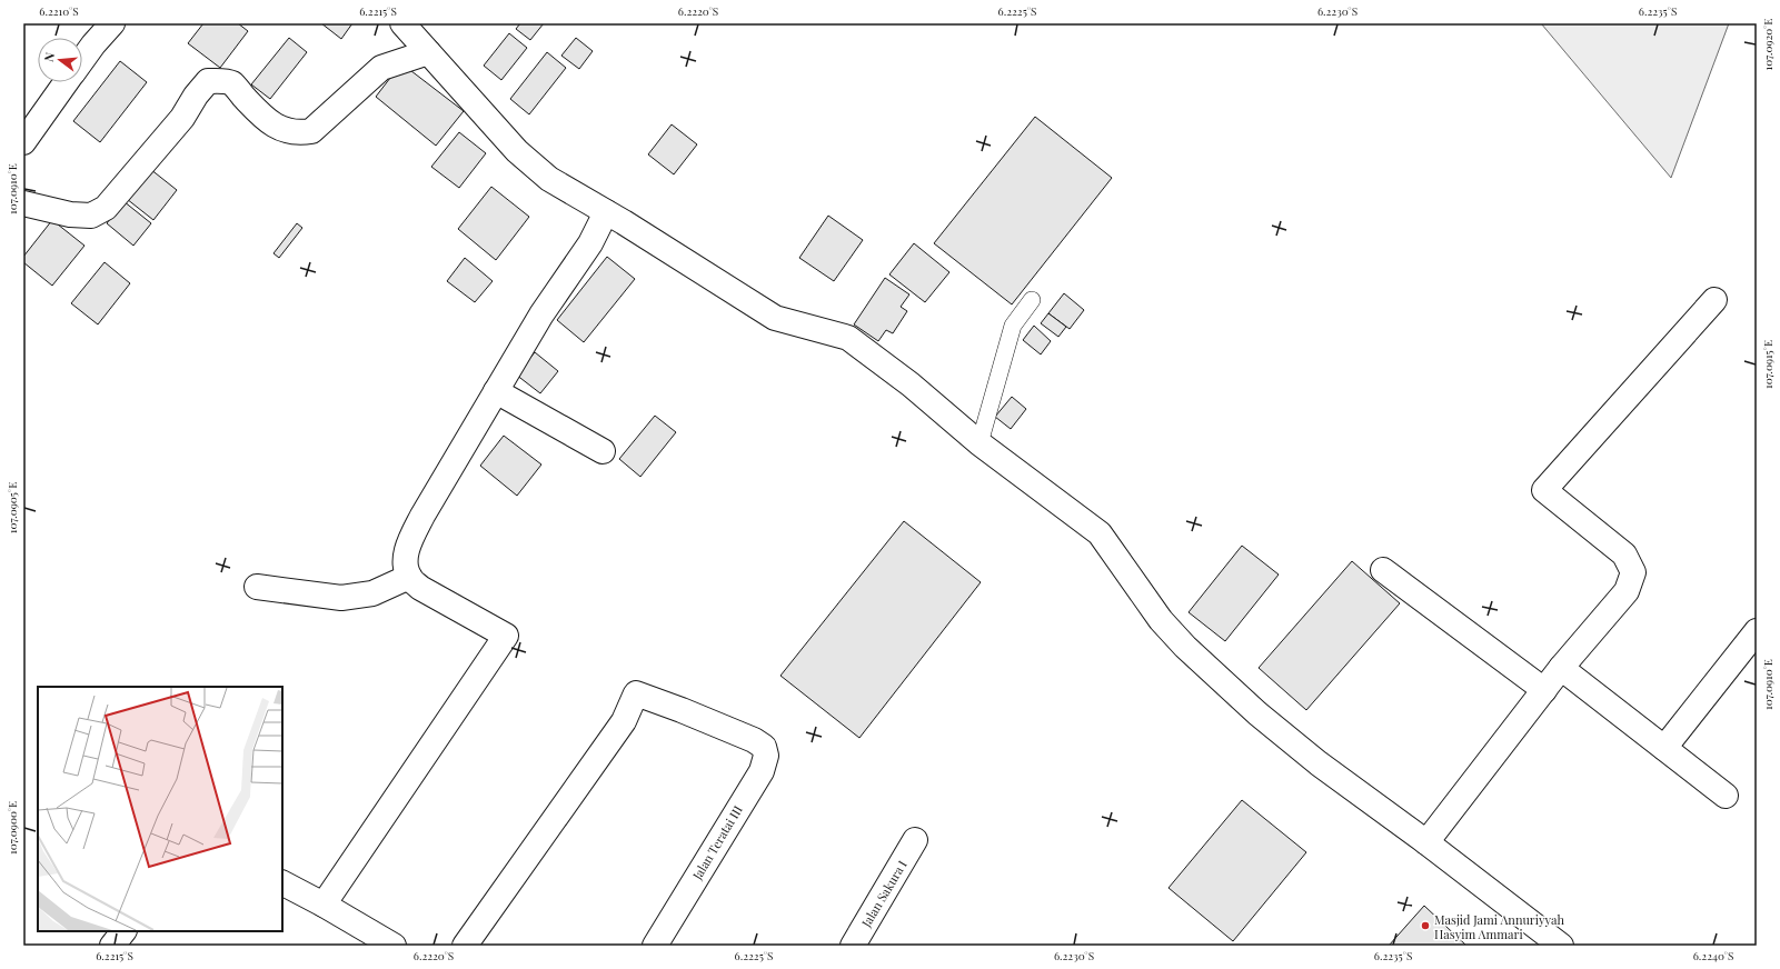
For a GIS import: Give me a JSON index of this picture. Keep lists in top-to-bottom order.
{
  "streets": {
    "street": ["Jalan Teratai III", "Jalan Sakura I"]
  },
  "places": ["Masjid Jami Annuriyyah Hasyim Ammari"],
  "north": "left",
  "coordinates": [
    "6.2210°S",
    "6.2215°S",
    "6.2220°S",
    "6.2225°S",
    "6.2230°S",
    "6.2235°S",
    "107.0920°E",
    "107.0910°E",
    "107.0915°E",
    "107.0905°E",
    "107.0900°E",
    "6.2240°S"
  ]
}
